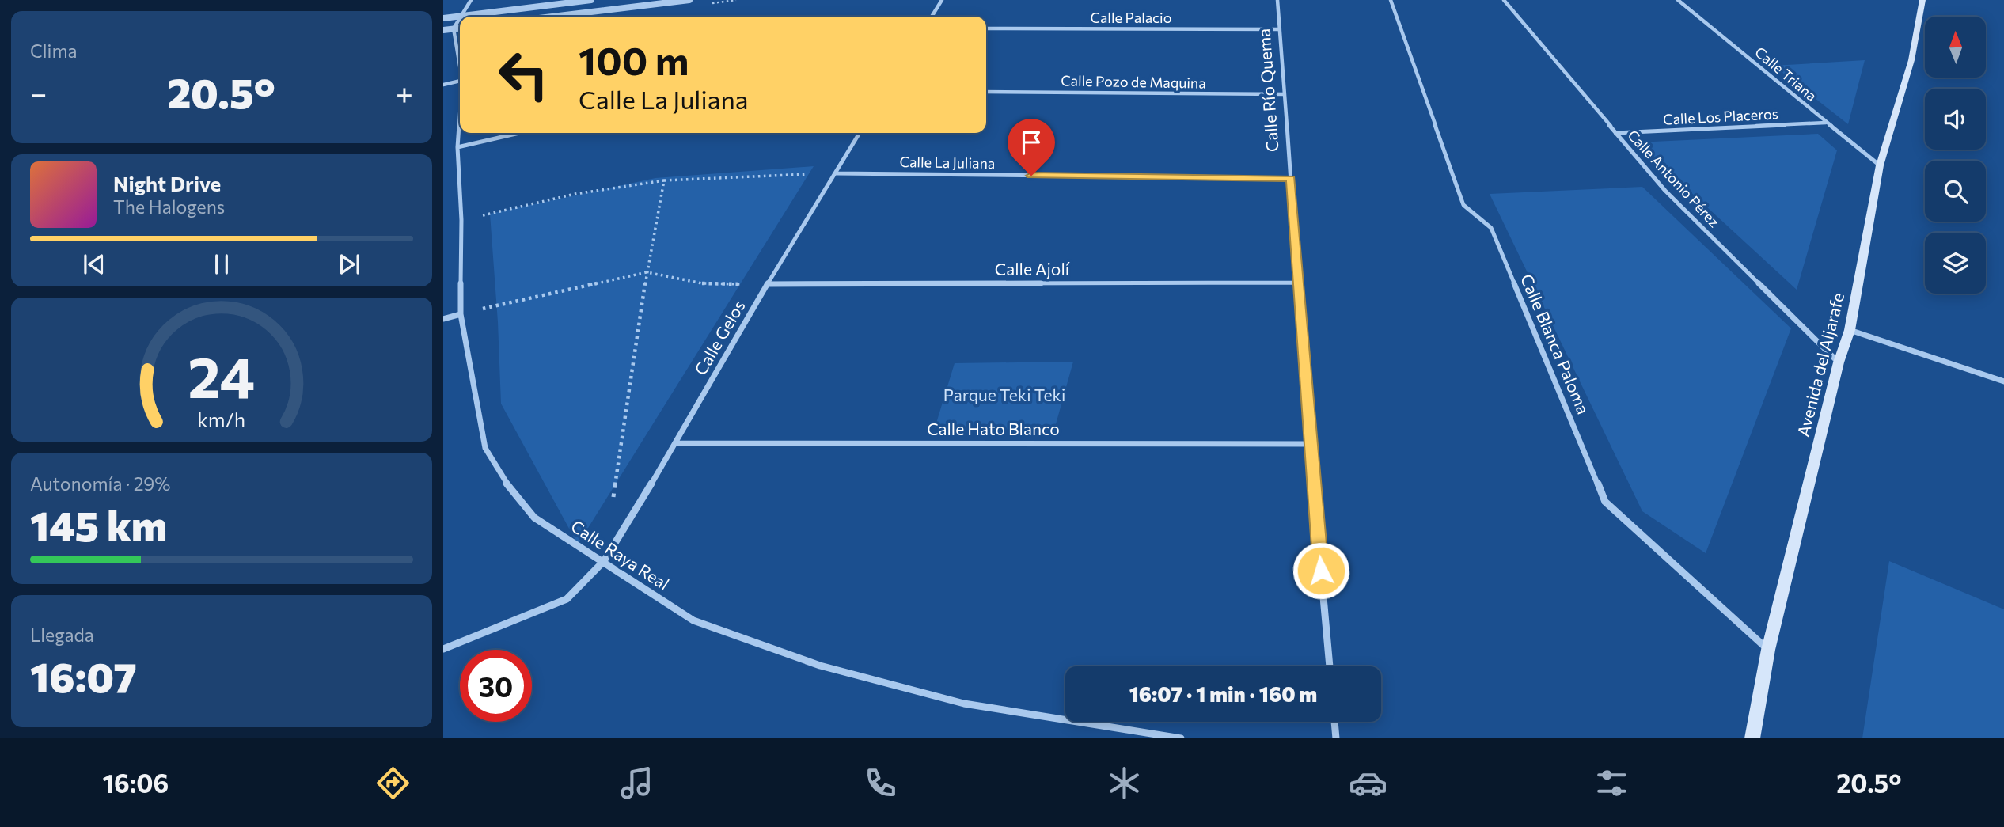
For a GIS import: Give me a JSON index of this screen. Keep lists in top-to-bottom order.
{
  "streets": {
    "main road": ["Avenida del Aljarafe"],
    "street": [
      "Calle Palacio",
      "Calle Triana",
      "Calle Pozo de Maquina",
      "Calle Río Quema",
      "Calle Los Placeros",
      "Calle La Juliana",
      "Calle Antonio Pérez",
      "Calle Ajolí",
      "Calle Gelos",
      "Calle Blanca Paloma",
      "Calle Hato Blanco",
      "Calle Raya Real"
    ]
  },
  "crossings": [
    ["Calle Palacio", "Calle Río Quema"],
    ["Calle Triana", "Calle Los Placeros"],
    ["Calle Triana", "Avenida del Aljarafe"],
    ["Calle Pozo de Maquina", "Calle Río Quema"],
    ["Calle Río Quema", "Calle La Juliana"],
    ["Calle Río Quema", "Calle Ajolí"],
    ["Calle Río Quema", "Calle Hato Blanco"],
    ["Calle Los Placeros", "Calle Antonio Pérez"],
    ["Calle La Juliana", "Calle Gelos"],
    ["Calle Antonio Pérez", "Avenida del Aljarafe"],
    ["Calle Ajolí", "Calle Gelos"],
    ["Calle Gelos", "Calle Hato Blanco"],
    ["Calle Gelos", "Calle Raya Real"],
    ["Calle Blanca Paloma", "Avenida del Aljarafe"]
  ],
  "parks": ["Parque Teki Teki"],
  "north": "top",
  "page": {
    "tile": [
      "Clima",
      ["Autonomía · 29%", "145 km"],
      ["Llegada", "16:07"]
    ],
    "turn": ["100 m", "Calle La Juliana"],
    "heat": ["−", "20.5°", "+"],
    "song": ["Night Drive", "The Halogens"],
    "limit": "30",
    "trip": "16:07 · 1 min · 160 m",
    "tabs": ["16:06", "20.5°"],
    "gauge": ["24", "km/h"]
  }
}
